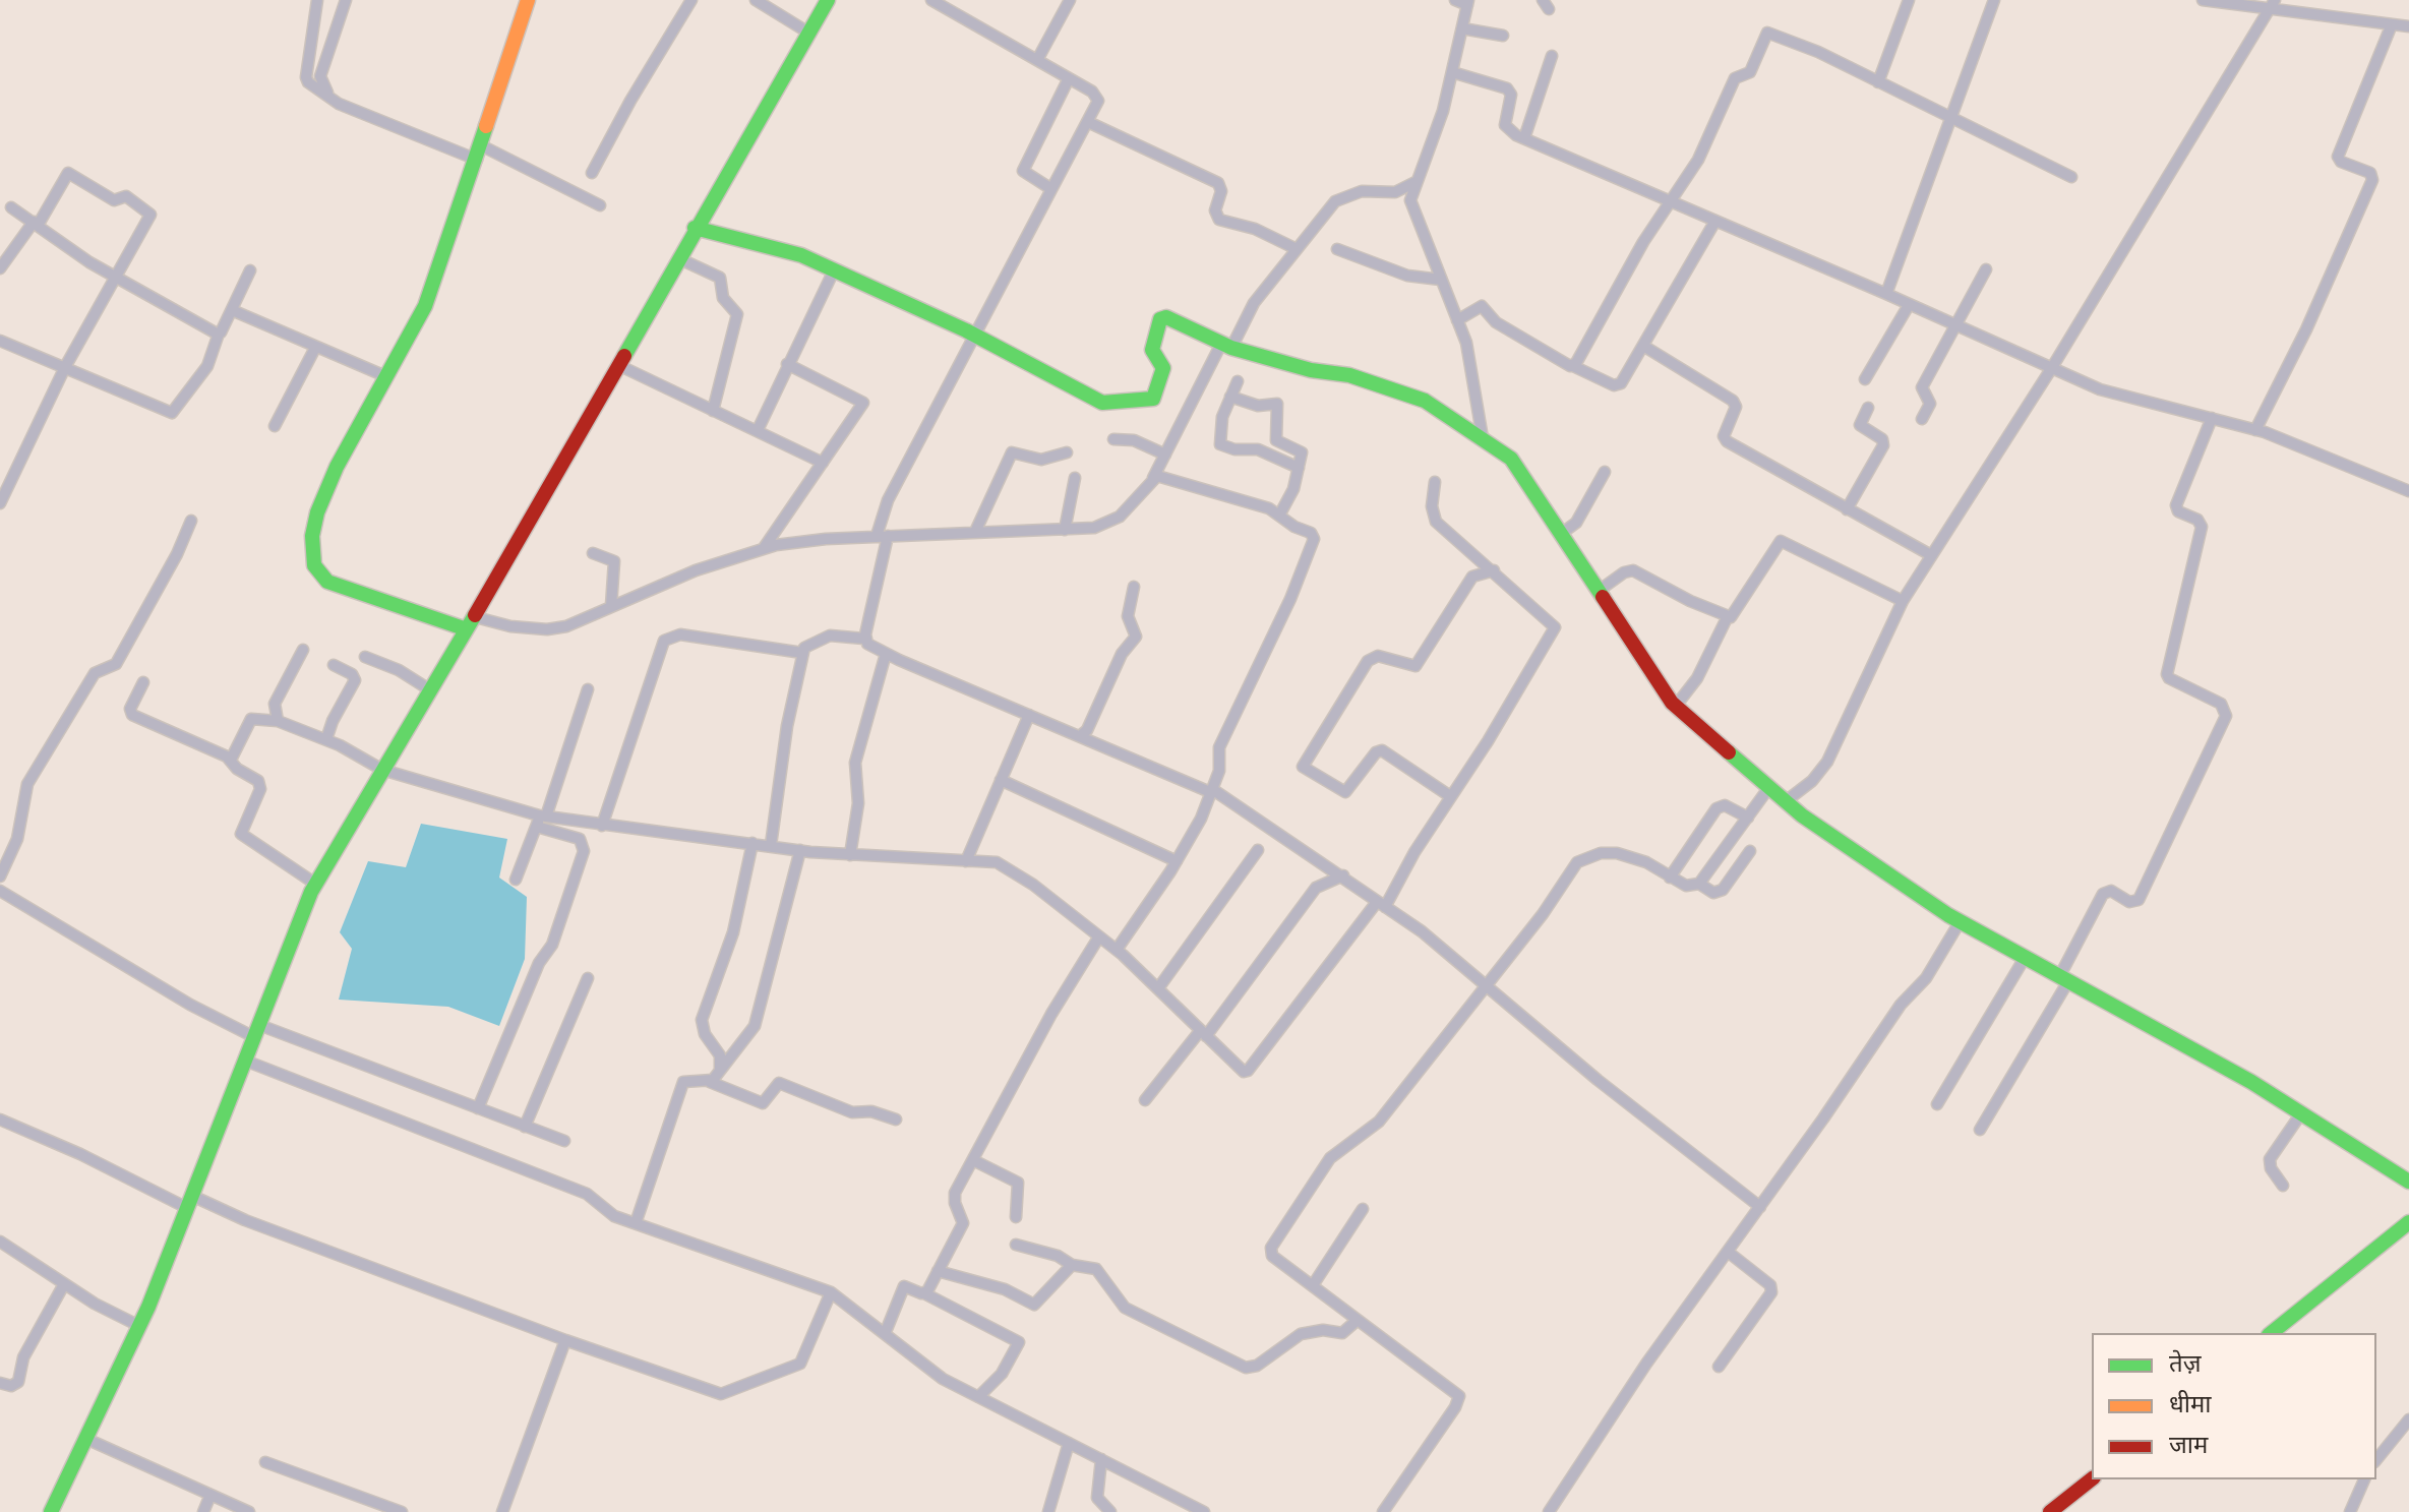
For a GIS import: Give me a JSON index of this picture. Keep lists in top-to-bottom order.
{
  "legend": ["तेज़", "धीमा", "जाम"]
}
